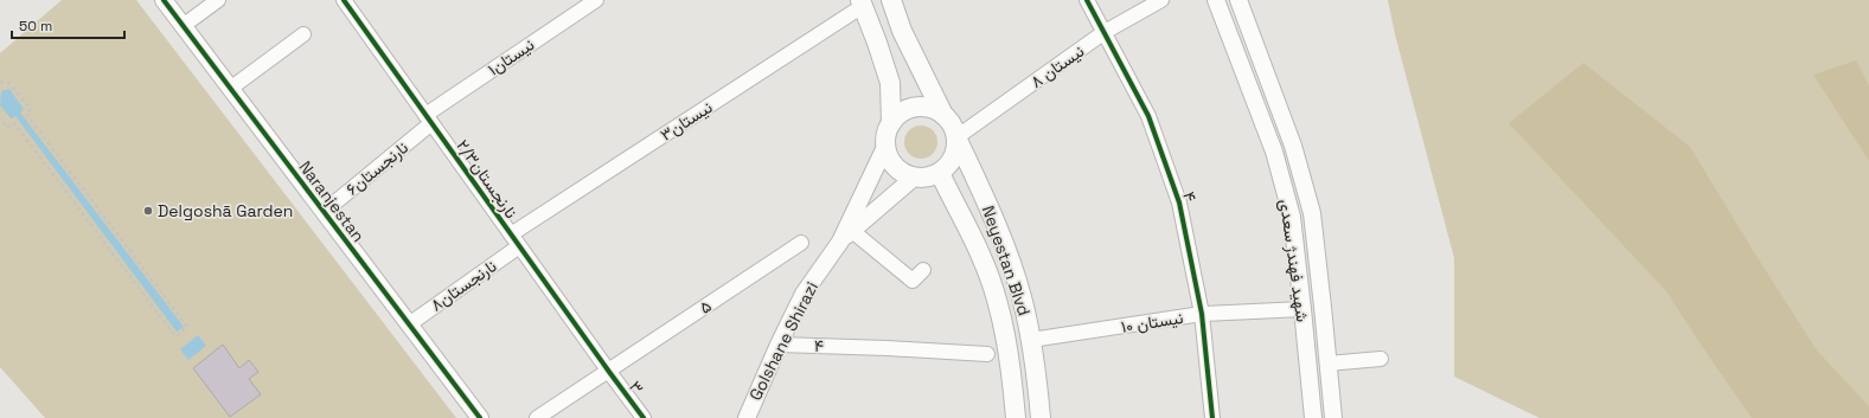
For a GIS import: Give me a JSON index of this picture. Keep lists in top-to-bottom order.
{
  "streets": {
    "main road": ["Neyestan Blvd"],
    "street": [
      "۱نیستان",
      "نیستان ۸",
      "۳نیستان",
      "۶نارنجستان",
      "۲/۳نارنجستان",
      "۴",
      "Naranjestan",
      "شهید فهندژ سعدی",
      "۸نارنجستان",
      "۵",
      "نیستان ۱۰",
      "Golshane Shirazi",
      "۳"
    ]
  },
  "crossings": [
    ["۱نیستان", "۶نارنجستان"],
    ["۱نیستان", "۲/۳نارنجستان"],
    ["نیستان ۸", "۴"],
    ["نیستان ۸", "Neyestan Blvd"],
    ["۳نیستان", "۲/۳نارنجستان"],
    ["۶نارنجستان", "۲/۳نارنجستان"],
    ["۶نارنجستان", "Naranjestan"],
    ["۲/۳نارنجستان", "۸نارنجستان"],
    ["۲/۳نارنجستان", "۵"],
    ["۲/۳نارنجستان", "۳"],
    ["۴", "نیستان ۱۰"],
    ["۴", "Golshane Shirazi"],
    ["Naranjestan", "۸نارنجستان"],
    ["Neyestan Blvd", "نیستان ۱۰"],
    ["شهید فهندژ سعدی", "نیستان ۱۰"],
    ["۵", "۳"]
  ],
  "places": ["Delgoshā Garden"],
  "scale_bar": "50 m"
}
